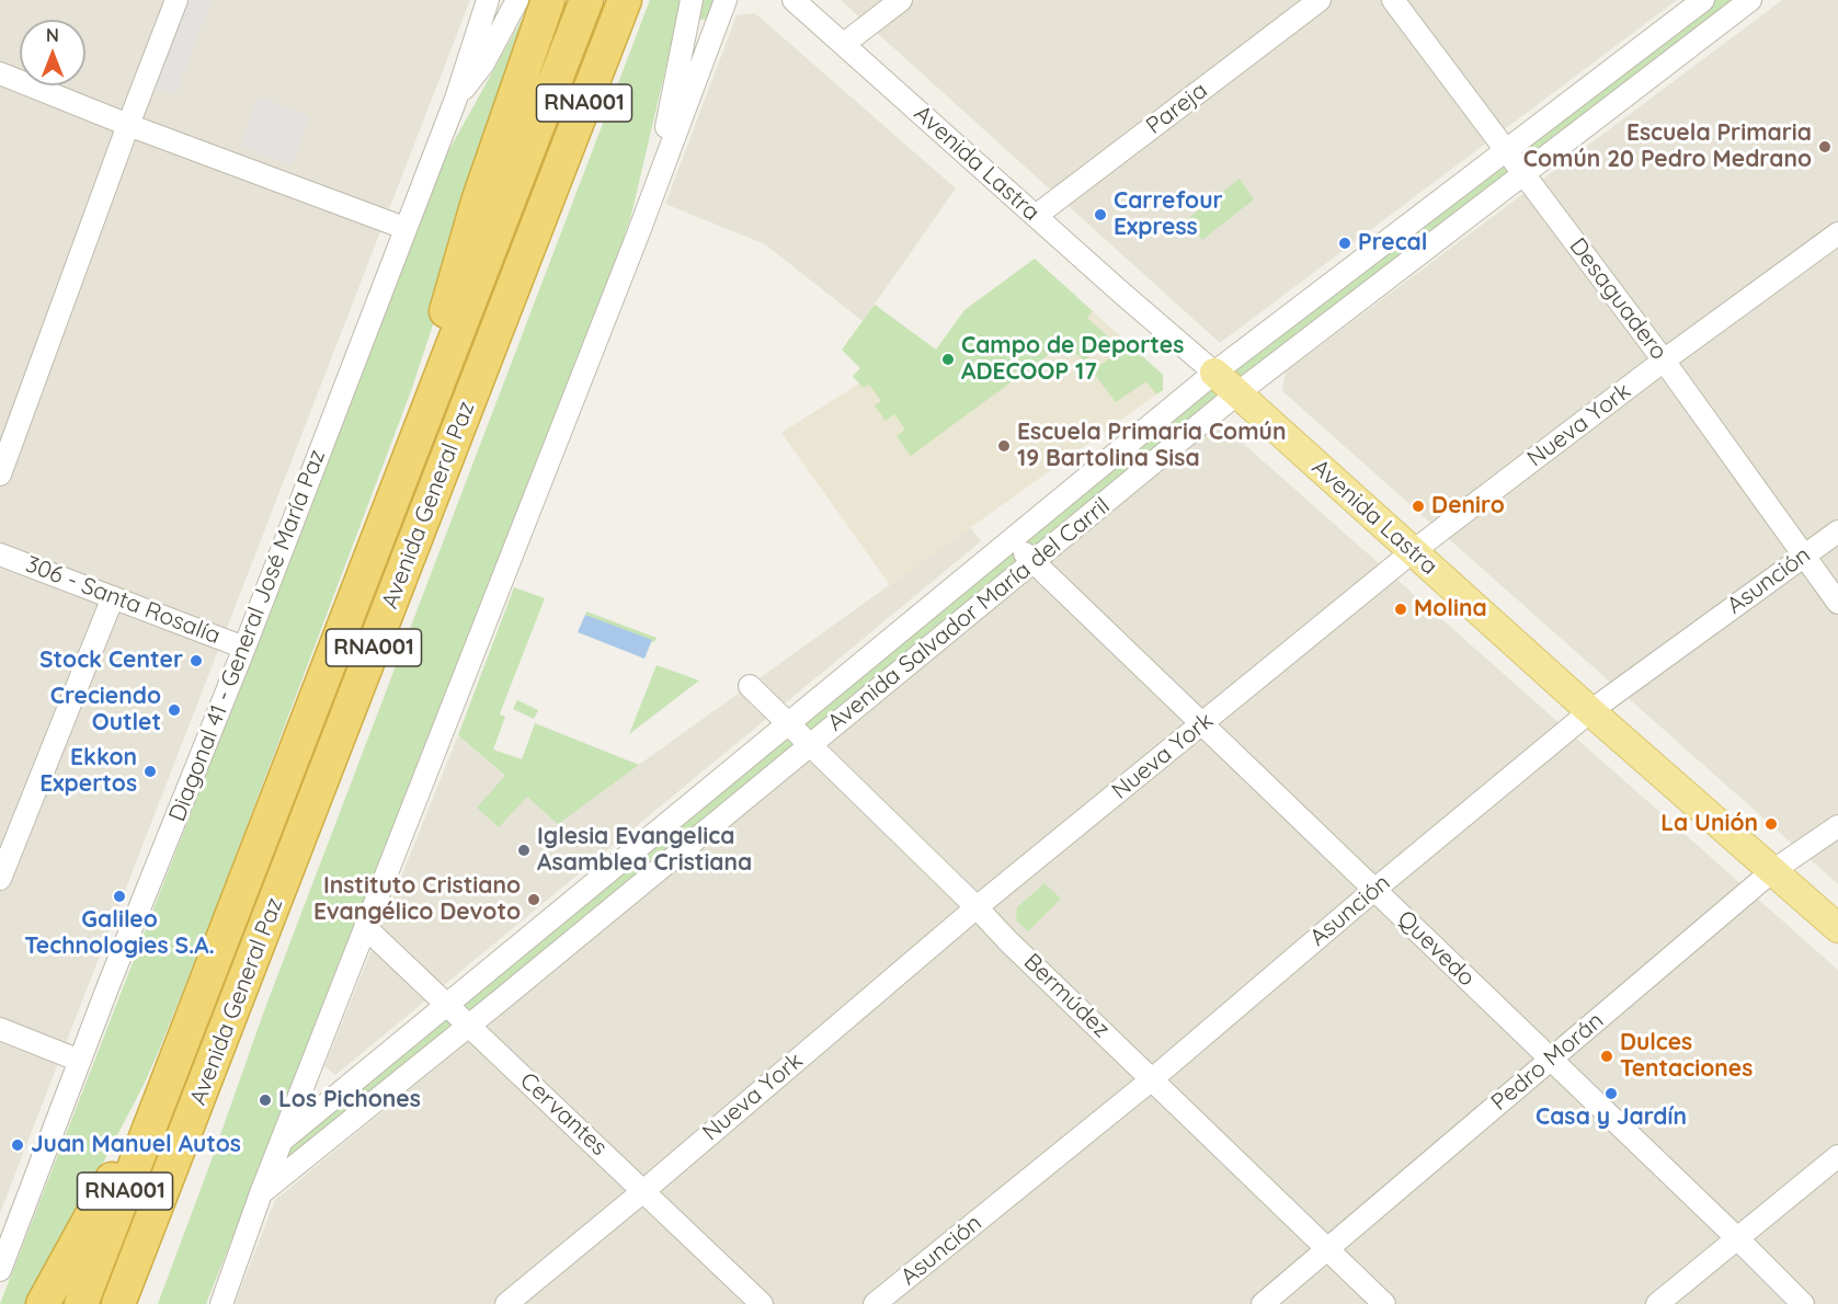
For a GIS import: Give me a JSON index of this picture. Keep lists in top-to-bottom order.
{
  "streets": {
    "highway": ["RNA001", "Avenida General Paz"],
    "main road": ["Avenida Lastra"],
    "street": [
      "Pareja",
      "Desaguadero",
      "Nueva York",
      "Asunción",
      "306 - Santa Rosalía",
      "Avenida Salvador María del Carril",
      "Diagonal 41 - General José María Paz",
      "Quevedo",
      "Bermúdez",
      "Pedro Morán",
      "Cervantes"
    ]
  },
  "crossings": [
    ["Pareja", "Avenida Lastra"],
    ["Avenida Lastra", "Nueva York"],
    ["Avenida Lastra", "Asunción"],
    ["Avenida Lastra", "Avenida Salvador María del Carril"],
    ["Avenida Lastra", "Pedro Morán"],
    ["Desaguadero", "Nueva York"],
    ["Desaguadero", "Asunción"],
    ["Desaguadero", "Avenida Salvador María del Carril"],
    ["Nueva York", "Quevedo"],
    ["Nueva York", "Bermúdez"],
    ["Nueva York", "Cervantes"],
    ["Asunción", "Quevedo"],
    ["Asunción", "Bermúdez"],
    ["306 - Santa Rosalía", "Diagonal 41 - General José María Paz"],
    ["Avenida Salvador María del Carril", "Quevedo"],
    ["Avenida Salvador María del Carril", "Bermúdez"],
    ["Avenida Salvador María del Carril", "Cervantes"],
    ["Quevedo", "Pedro Morán"],
    ["Bermúdez", "Pedro Morán"]
  ],
  "places": [
    "Escuela Primaria Común 20 Pedro Medrano",
    "Carrefour Express",
    "Precal",
    "Campo de Deportes ADECOOP 17",
    "Escuela Primaria Común 19 Bartolina Sisa",
    "Deniro",
    "Molina",
    "Stock Center",
    "Creciendo Outlet",
    "Ekkon Expertos",
    "La Unión",
    "Iglesia Evangelica Asamblea Cristiana",
    "Galileo Technologies S.A.",
    "Instituto Cristiano Evangélico Devoto",
    "Dulces Tentaciones",
    "Casa y Jardín",
    "Los Pichones",
    "Juan Manuel Autos"
  ],
  "north": "top"
}
